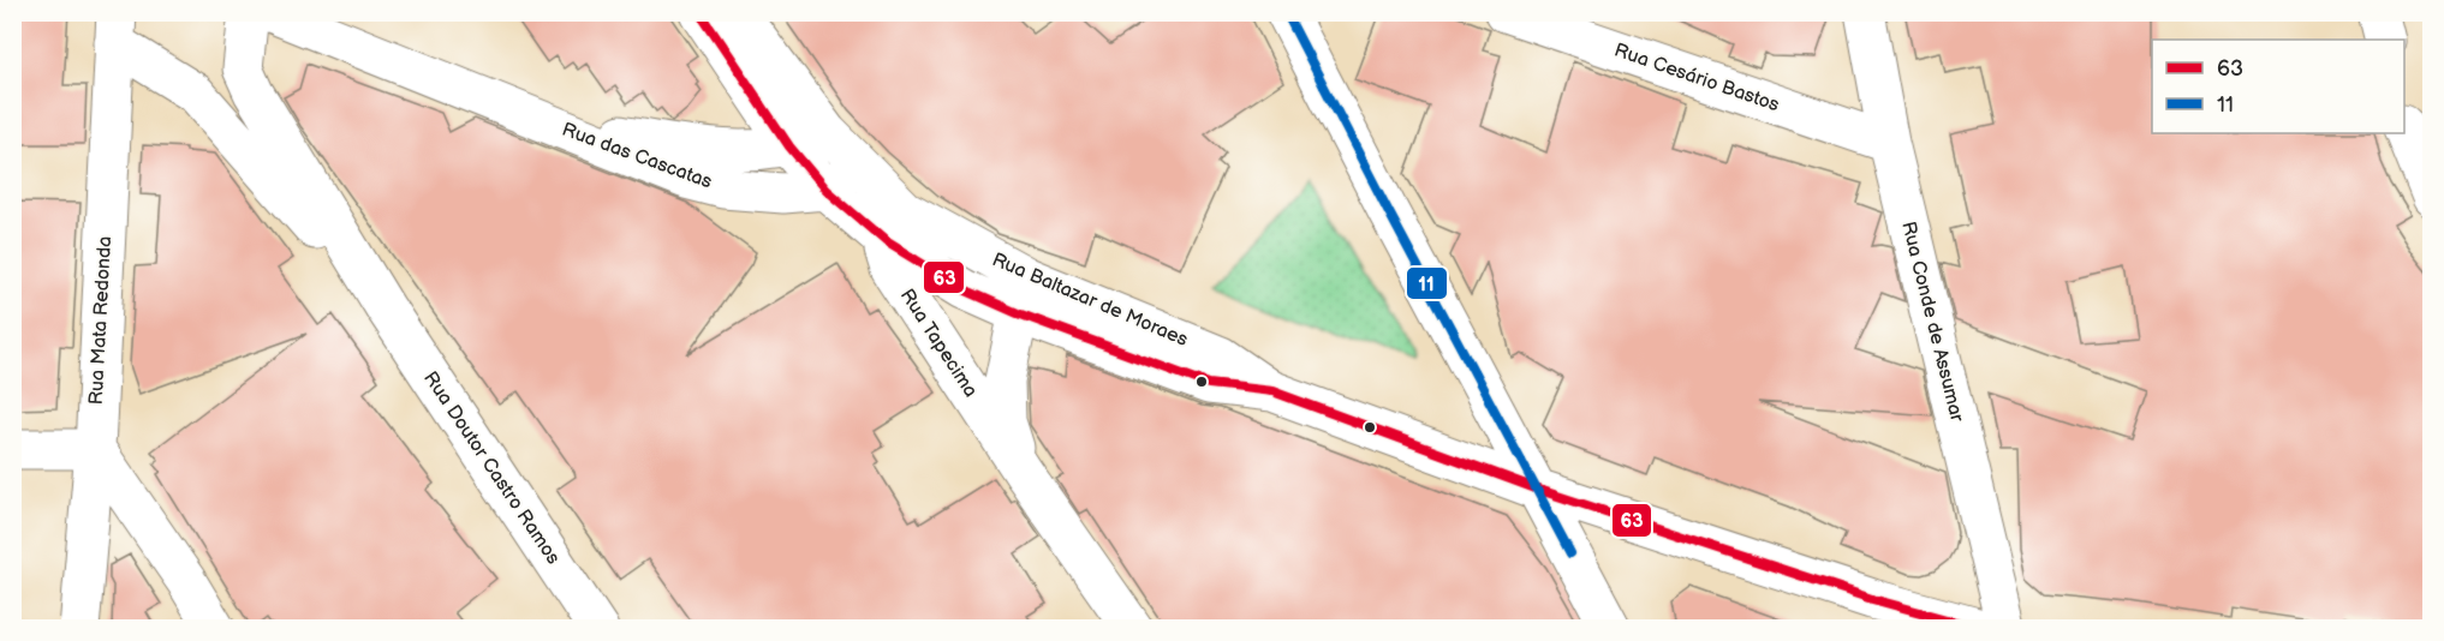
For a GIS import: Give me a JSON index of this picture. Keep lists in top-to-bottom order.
{
  "streets": {
    "street": [
      "Rua Cesário Bastos",
      "Rua das Cascatas",
      "Rua Baltazar de Moraes",
      "Rua Mata Redonda",
      "Rua Conde de Assumar",
      "Rua Tapecima",
      "Rua Doutor Castro Ramos"
    ]
  },
  "crossings": [
    ["Rua Cesário Bastos", "Rua Conde de Assumar"],
    ["Rua das Cascatas", "Rua Baltazar de Moraes"],
    ["Rua Baltazar de Moraes", "Rua Tapecima"],
    ["Rua Mata Redonda", "Rua Doutor Castro Ramos"]
  ],
  "lines": ["transit line 63", "transit line 11"],
  "legend": ["63", "11"]
}
